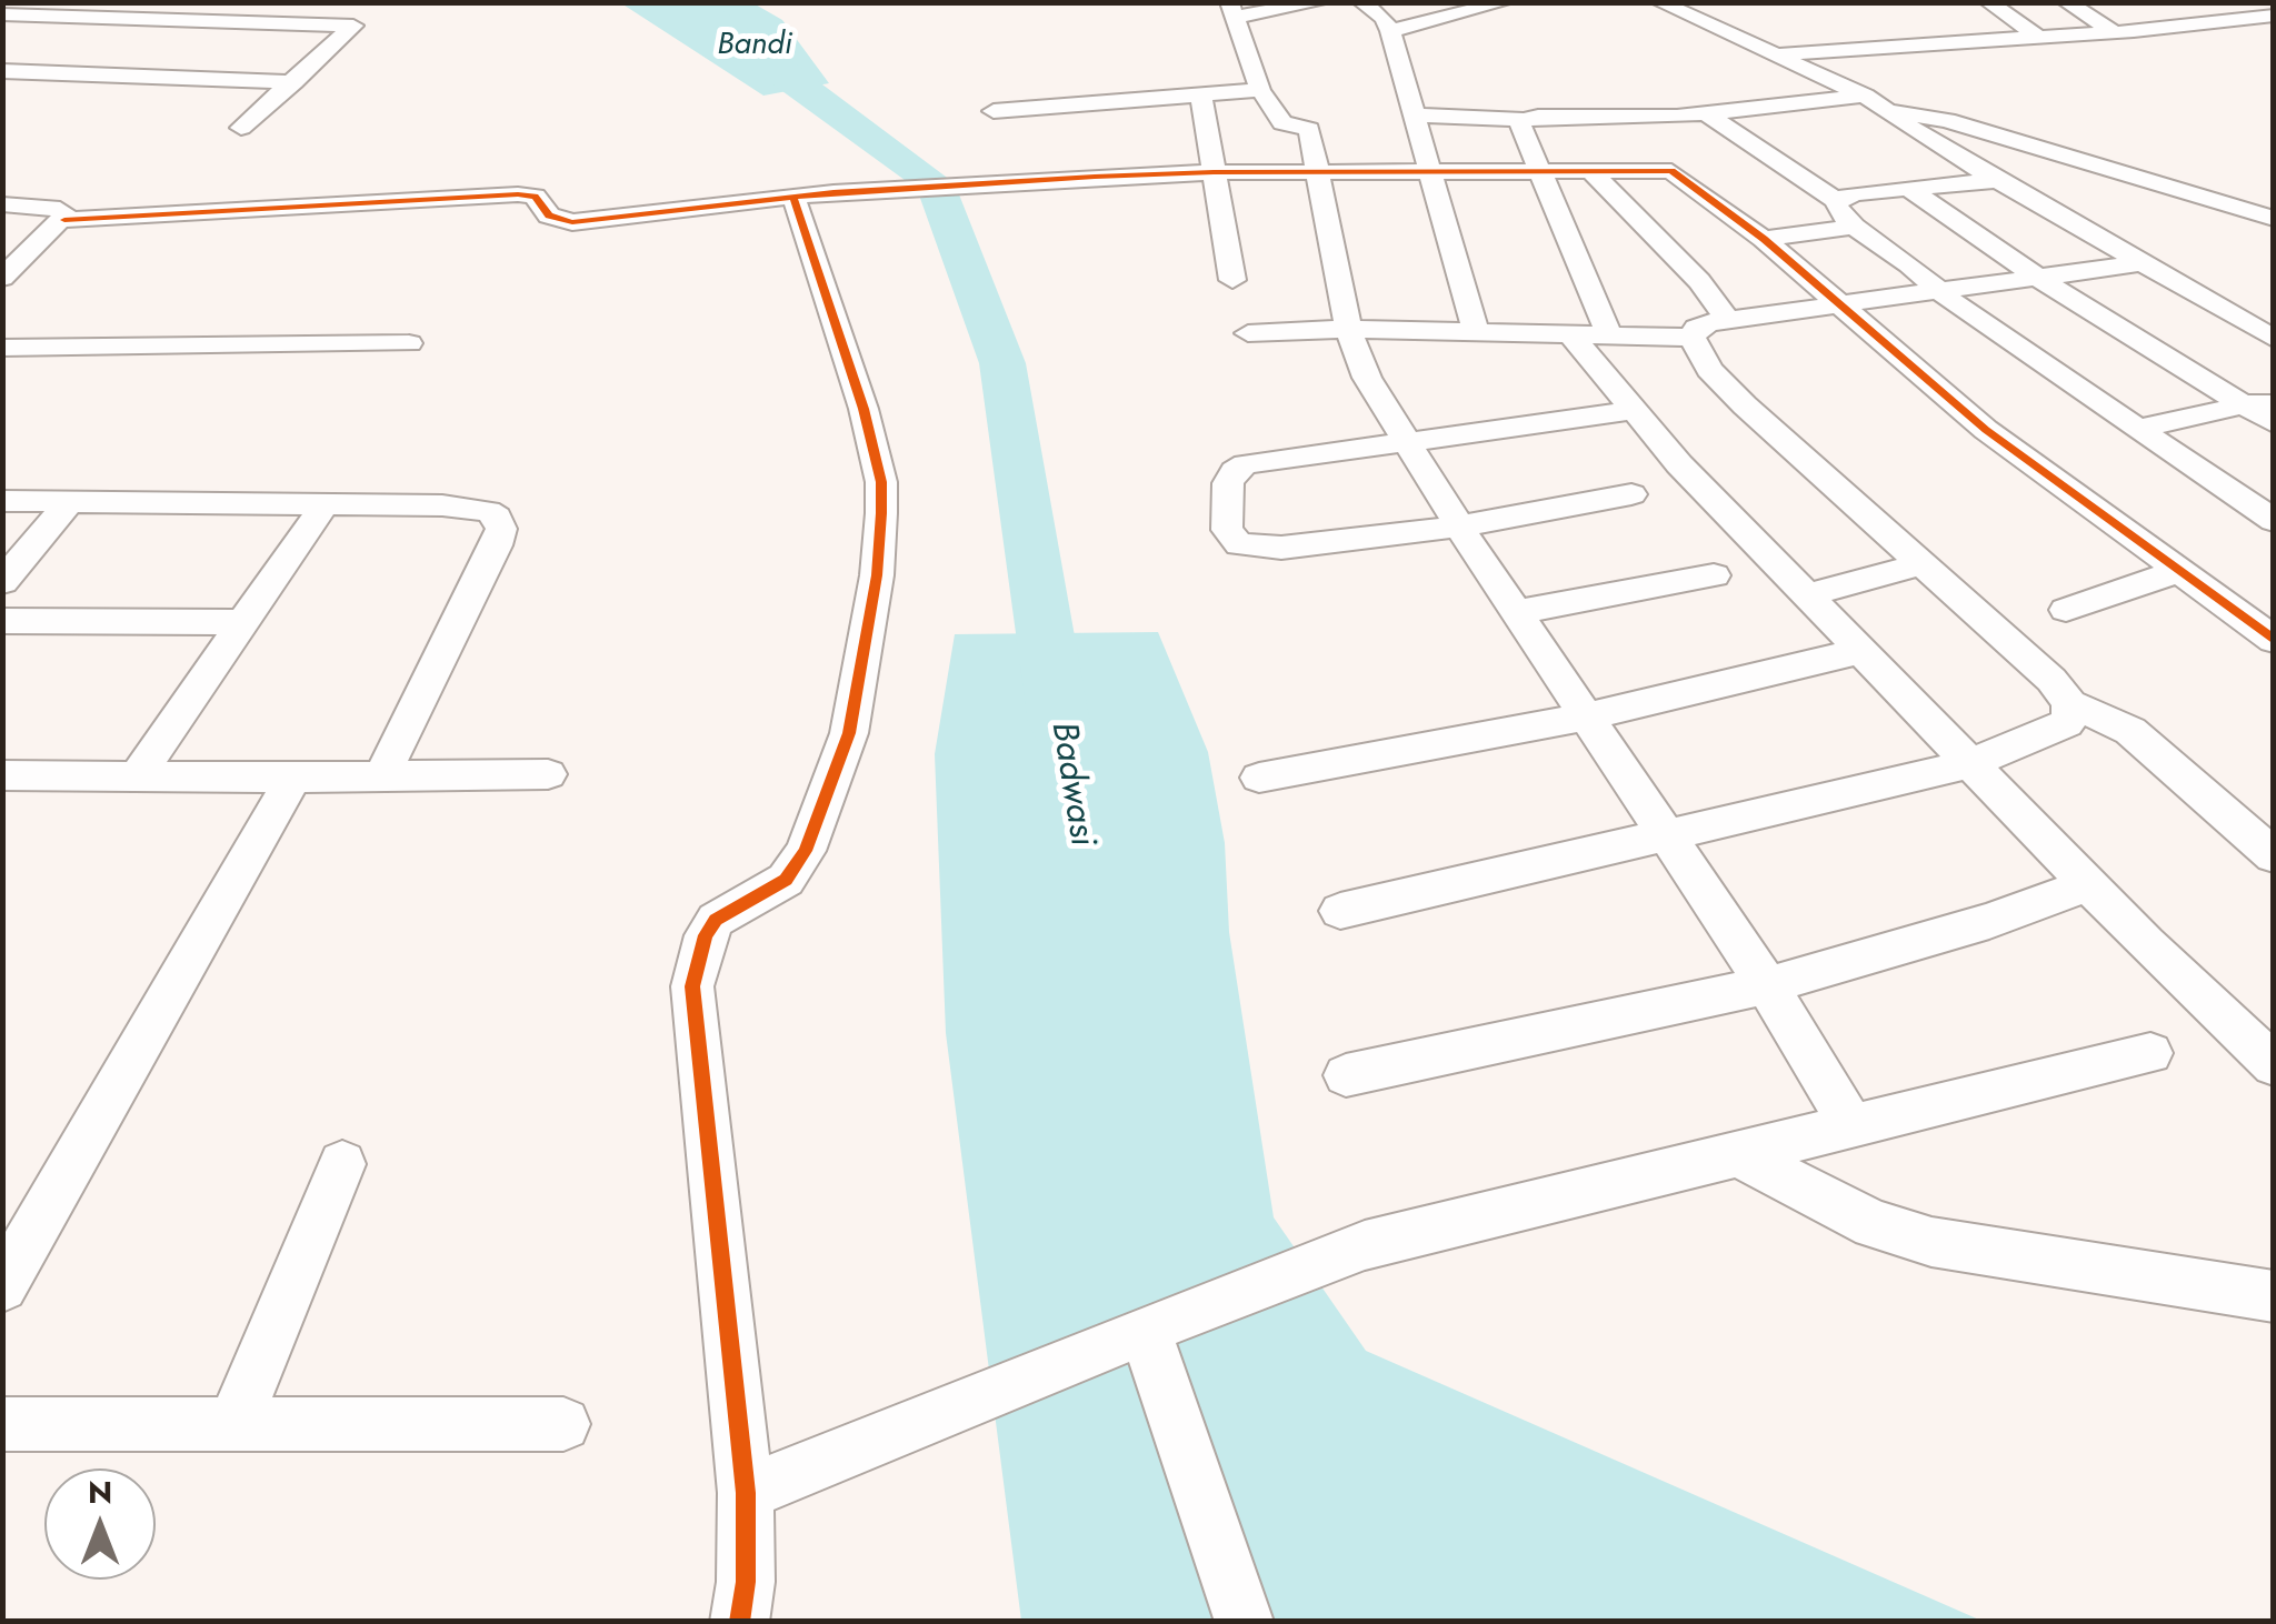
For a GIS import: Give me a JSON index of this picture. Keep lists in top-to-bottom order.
{
  "water": ["Bandi", "Badwasi"],
  "north": "top"
}
